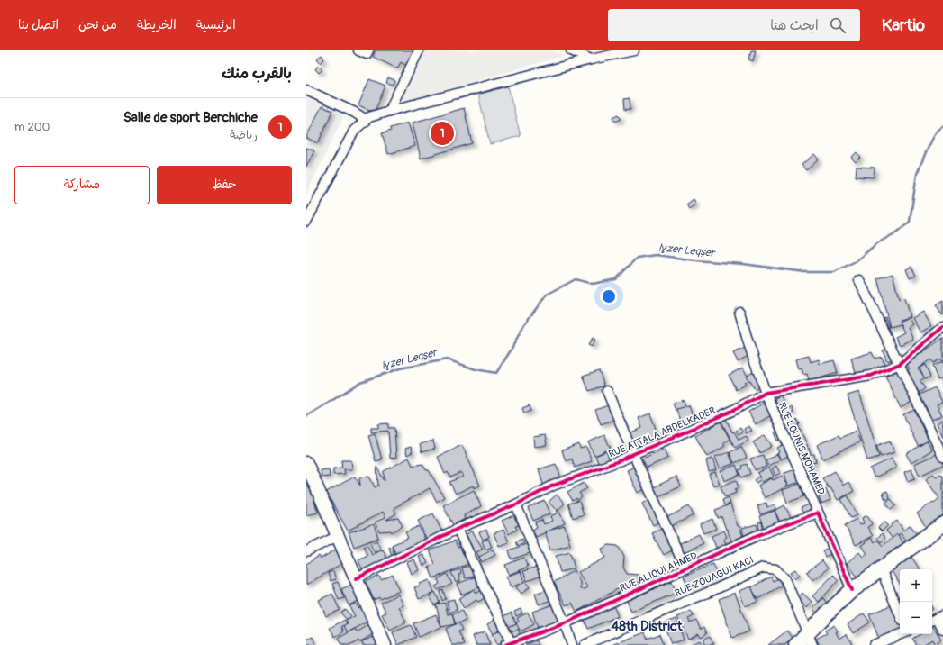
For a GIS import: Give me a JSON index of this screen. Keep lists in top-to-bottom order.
{
  "streets": {
    "street": [
      "RUE ATTALA ABDELKADER",
      "RUE LOUNIS MOHAMED",
      "RUE ALIOUI AHMED",
      "RUE ZOUAGUI KACI"
    ]
  },
  "crossings": [
    ["RUE ATTALA ABDELKADER", "RUE LOUNIS MOHAMED"],
    ["RUE LOUNIS MOHAMED", "RUE ALIOUI AHMED"]
  ],
  "districts": ["48th District"],
  "water": ["Iɣzer Leqṣer"],
  "page": {
    "header": "Kartio",
    "search": "ابحث هنا",
    "nav": [
      "الرئيسية",
      "الخريطة",
      "من نحن",
      "اتصل بنا"
    ],
    "heading": "بالقرب منك",
    "list": [
      {
        "mark": "1",
        "name": "Salle de sport Berchiche",
        "note": "رياضة",
        "value": "200 m"
      }
    ],
    "pins": "1",
    "buttons": ["حفظ", "مشاركة"],
    "map_buttons": ["+", "−"]
  }
}
